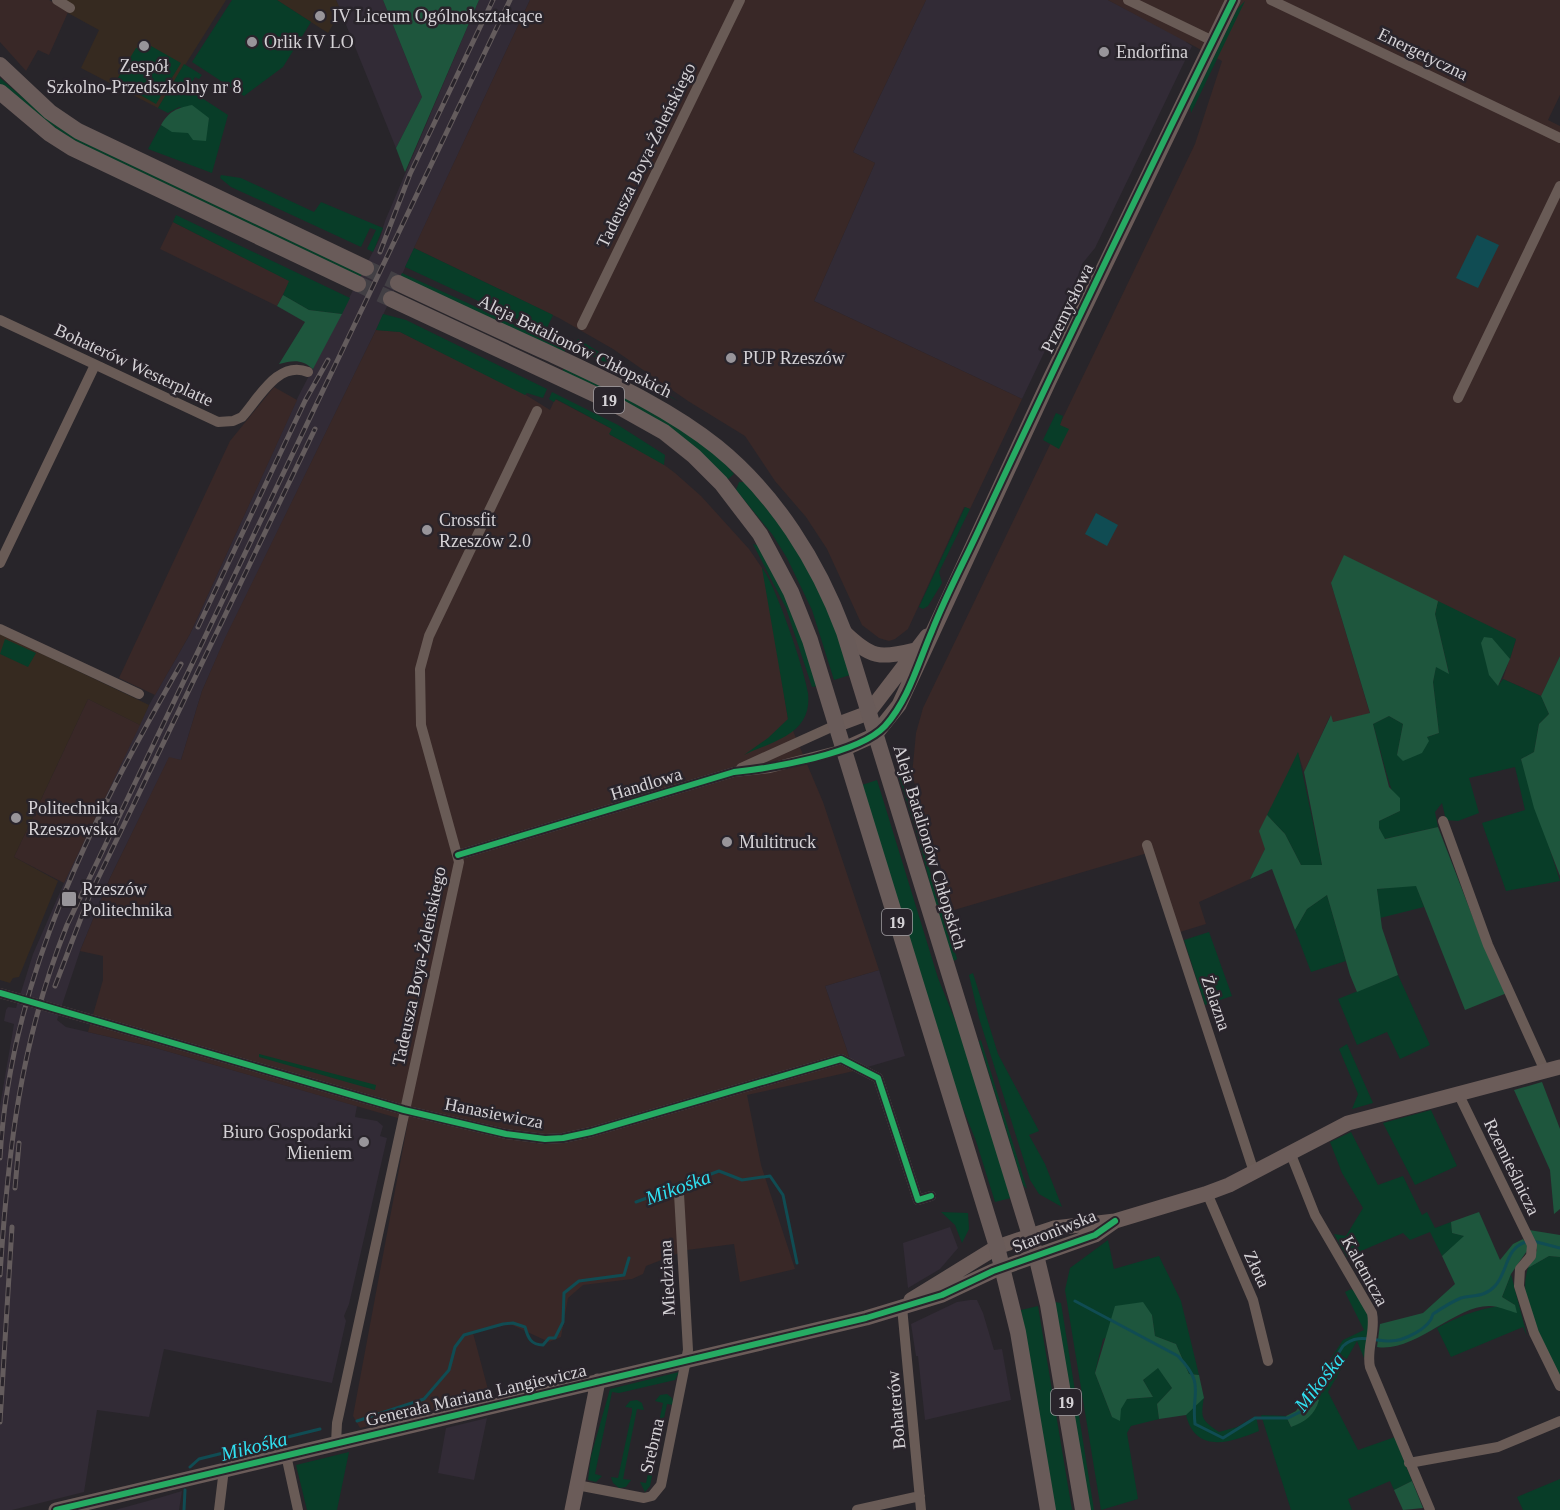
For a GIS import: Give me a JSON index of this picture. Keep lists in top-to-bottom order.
{
  "streets": {
    "main road": ["Aleja Batalionów Chłopskich", "19"],
    "street": [
      "Energetyczna",
      "Tadeusza Boya-Żeleńskiego",
      "Przemysłowa",
      "Bohaterów Westerplatte",
      "Handlowa",
      "Żelazna",
      "Hanasiewicza",
      "Rzemieślnicza",
      "Staroniwska",
      "Złota",
      "Kaletnicza",
      "Miedziana",
      "Generała Mariana Langiewicza",
      "Bohaterów",
      "Srebrna"
    ]
  },
  "crossings": [
    ["Tadeusza Boya-Żeleńskiego", "Handlowa"],
    ["Tadeusza Boya-Żeleńskiego", "Hanasiewicza"],
    ["Tadeusza Boya-Żeleńskiego", "Generała Mariana Langiewicza"],
    ["Przemysłowa", "Aleja Batalionów Chłopskich"],
    ["Aleja Batalionów Chłopskich", "19"],
    ["Aleja Batalionów Chłopskich", "Handlowa"],
    ["Aleja Batalionów Chłopskich", "Staroniwska"],
    ["Aleja Batalionów Chłopskich", "Generała Mariana Langiewicza"],
    ["19", "Staroniwska"],
    ["19", "Generała Mariana Langiewicza"],
    ["Żelazna", "Staroniwska"],
    ["Rzemieślnicza", "Staroniwska"],
    ["Staroniwska", "Złota"],
    ["Staroniwska", "Kaletnicza"],
    ["Staroniwska", "Generała Mariana Langiewicza"],
    ["Miedziana", "Generała Mariana Langiewicza"],
    ["Miedziana", "Srebrna"],
    ["Generała Mariana Langiewicza", "Bohaterów"],
    ["Generała Mariana Langiewicza", "Srebrna"]
  ],
  "water": ["Mikośka"],
  "places": {
    "other": [
      "IV Liceum Ogólnokształcące",
      "Orlik IV LO",
      "Zespół Szkolno-Przedszkolny nr 8",
      "Endorfina",
      "PUP Rzeszów",
      "Crossfit Rzeszów 2.0",
      "Politechnika Rzeszowska",
      "Multitruck",
      "Biuro Gospodarki Mieniem"
    ],
    "transit": ["Rzeszów Politechnika"]
  }
}
